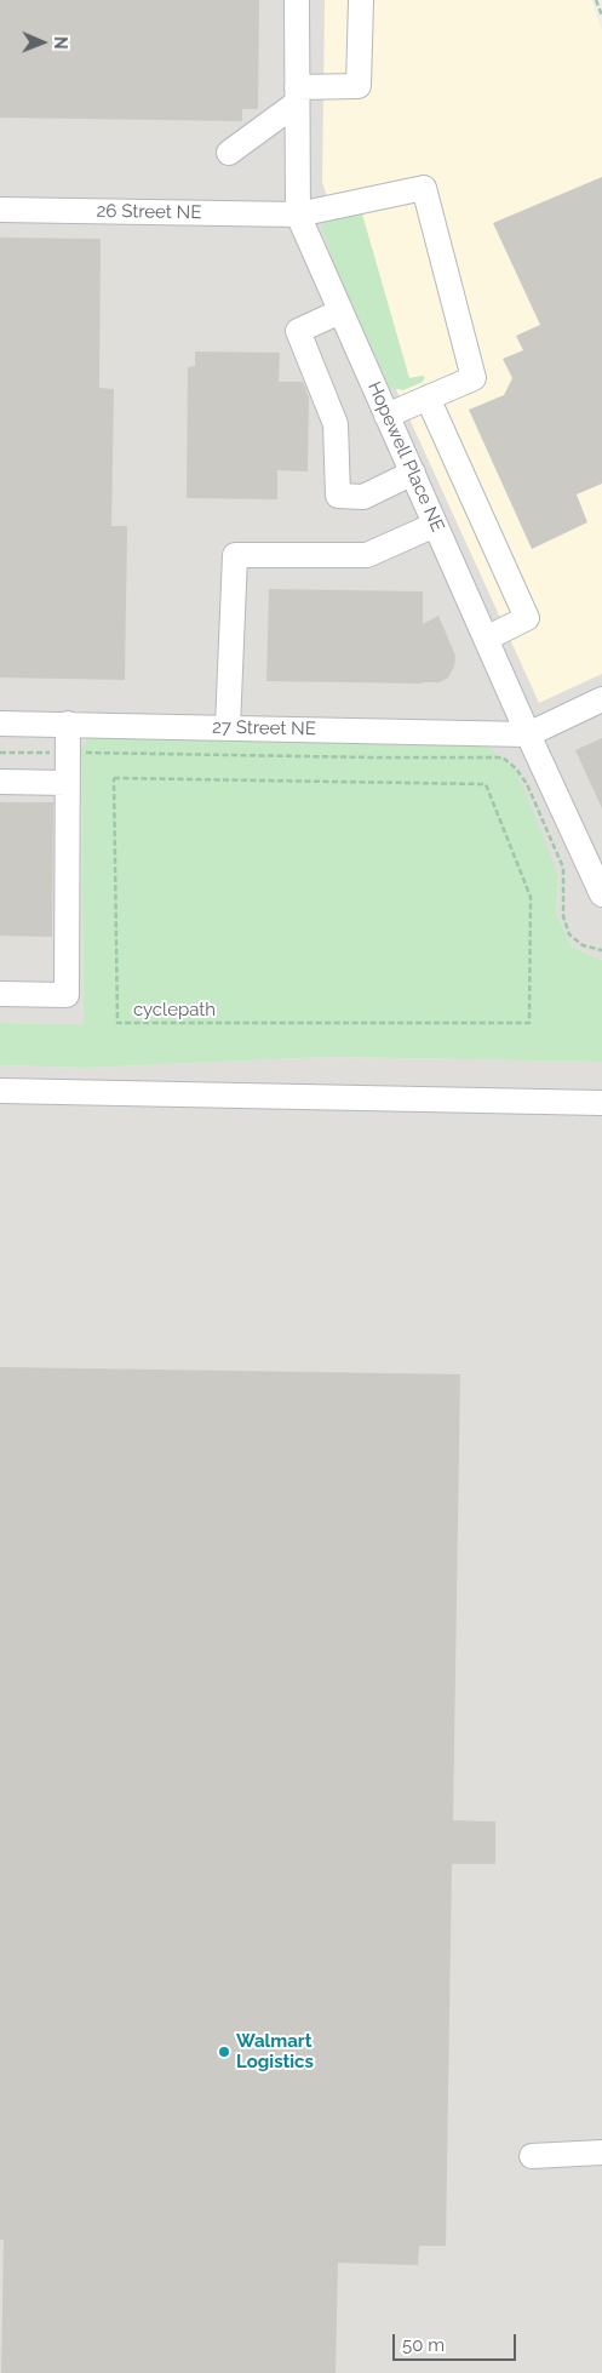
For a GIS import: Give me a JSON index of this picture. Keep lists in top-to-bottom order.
{
  "streets": {
    "street": ["26 Street NE", "Hopewell Place NE", "27 Street NE"],
    "path": ["cyclepath"]
  },
  "crossings": [
    ["26 Street NE", "Hopewell Place NE"],
    ["Hopewell Place NE", "27 Street NE"]
  ],
  "places": ["Walmart Logistics"],
  "scale_bar": "50 m",
  "north": "right"
}
